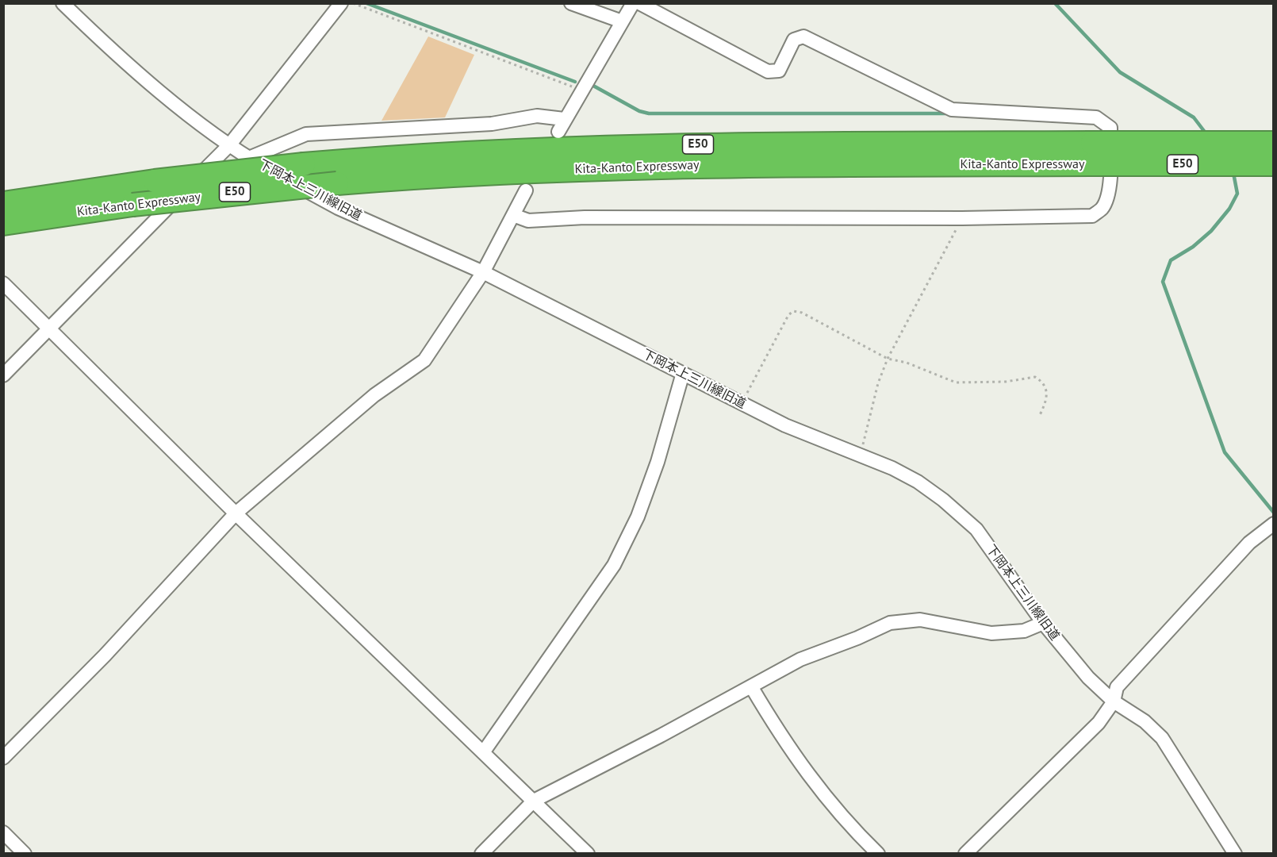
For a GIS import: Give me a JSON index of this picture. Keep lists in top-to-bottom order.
{
  "streets": {
    "highway": ["E50", "Kita-Kanto Expressway"],
    "street": ["下岡本上三川線旧道"]
  }
}
